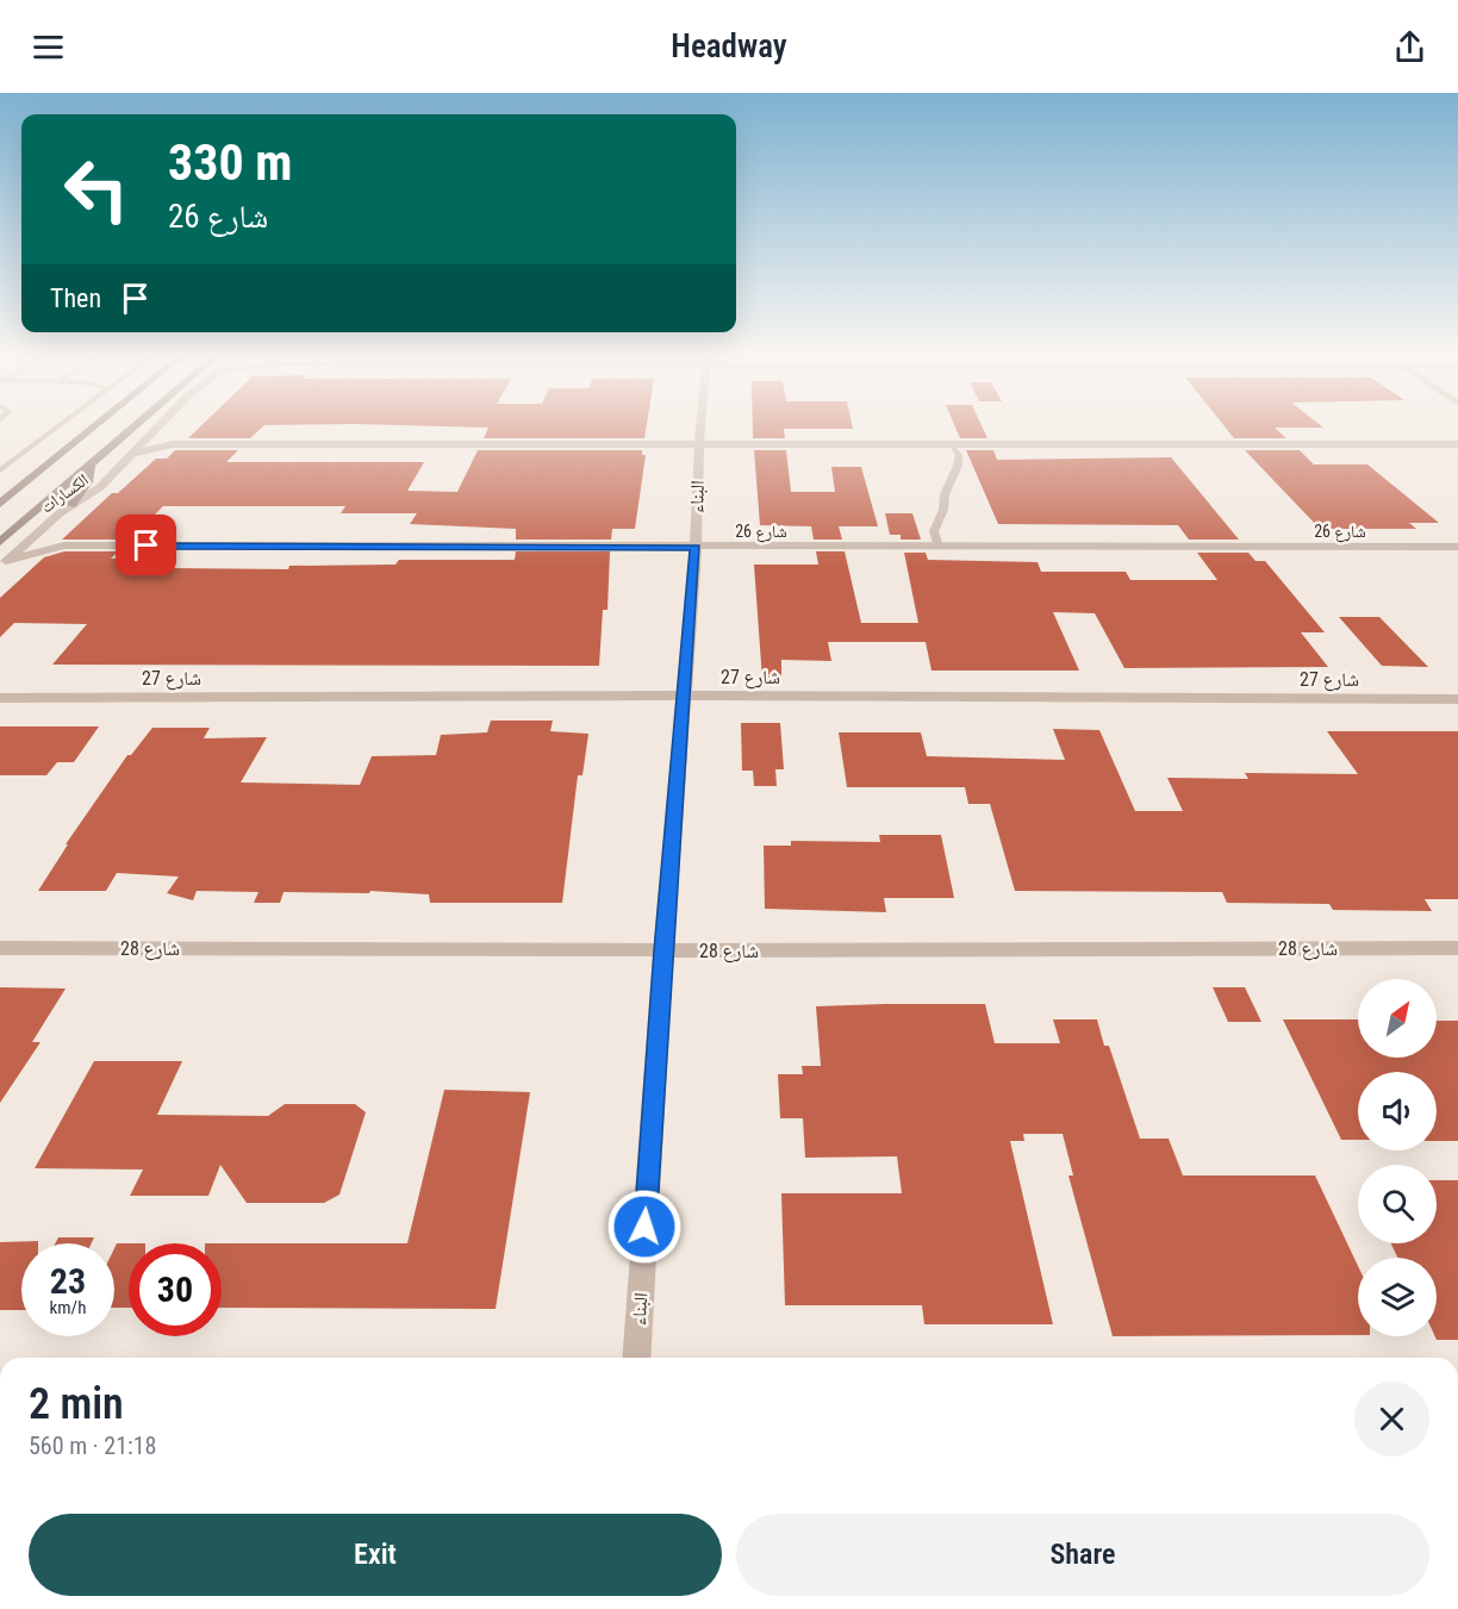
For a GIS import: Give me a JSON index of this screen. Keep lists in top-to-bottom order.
{
  "streets": {
    "street": [
      "الكسارات",
      "البناء",
      "شارع 26",
      "شارع 27",
      "شارع 28"
    ]
  },
  "crossings": [
    ["الكسارات", "شارع 26"],
    ["البناء", "شارع 26"],
    ["البناء", "شارع 27"],
    ["البناء", "شارع 28"]
  ],
  "north": "top right",
  "page": {
    "header": "Headway",
    "turn": ["330 m", "شارع 26"],
    "then": "Then",
    "speed": "23 km/h",
    "limit": "30",
    "heading": ["2 min", "560 m · 21:18"],
    "buttons": ["Exit", "Share"]
  }
}
